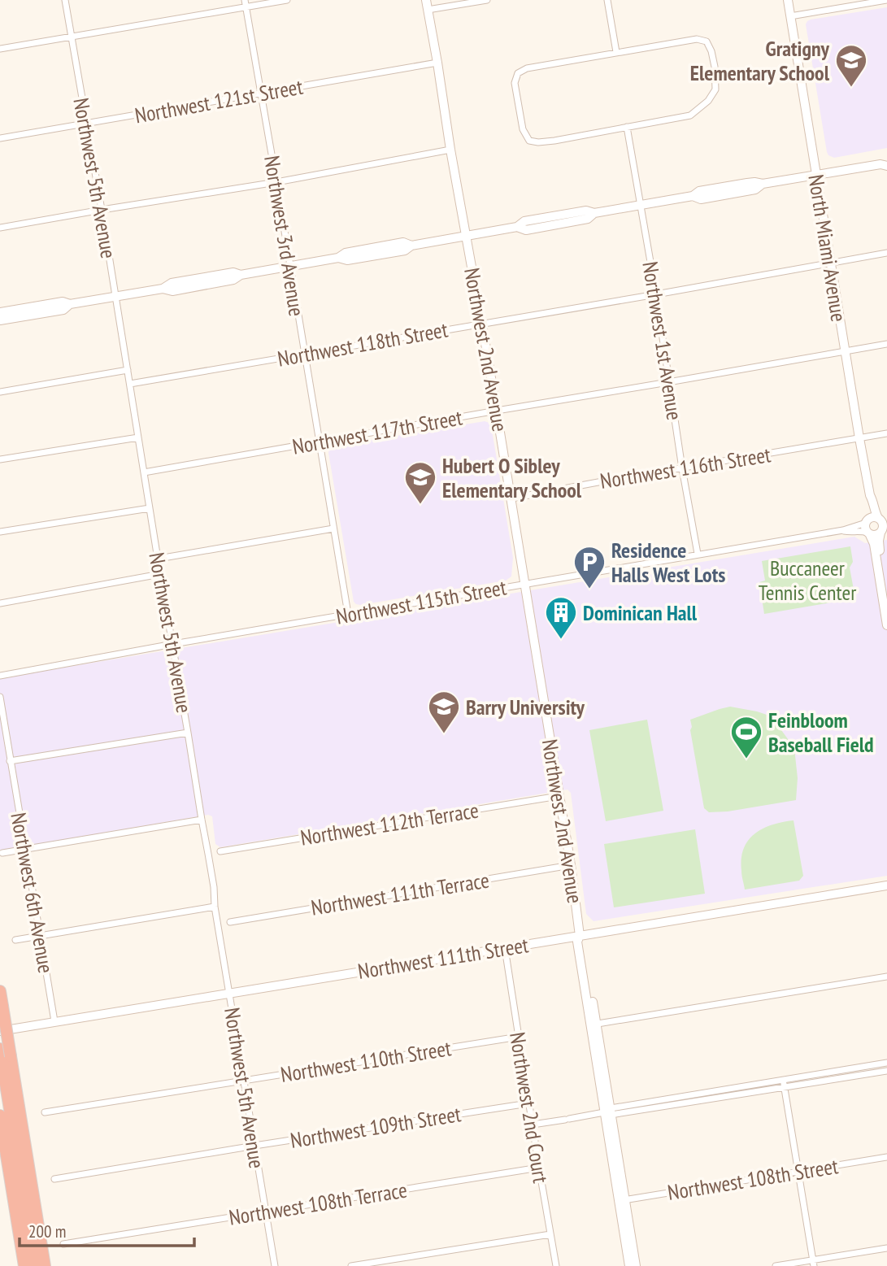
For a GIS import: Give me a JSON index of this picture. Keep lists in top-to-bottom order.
{
  "streets": {
    "street": [
      "Northwest 121st Street",
      "Northwest 5th Avenue",
      "Northwest 3rd Avenue",
      "North Miami Avenue",
      "Northwest 1st Avenue",
      "Northwest 118th Street",
      "Northwest 2nd Avenue",
      "Northwest 117th Street",
      "Northwest 116th Street",
      "Northwest 115th Street",
      "Northwest 112th Terrace",
      "Northwest 6th Avenue",
      "Northwest 111th Terrace",
      "Northwest 111th Street",
      "Northwest 110th Street",
      "Northwest 2nd Court",
      "Northwest 109th Street",
      "Northwest 108th Street",
      "Northwest 108th Terrace"
    ]
  },
  "crossings": [
    ["Northwest 121st Street", "Northwest 5th Avenue"],
    ["Northwest 121st Street", "Northwest 3rd Avenue"],
    ["Northwest 121st Street", "Northwest 2nd Avenue"],
    ["Northwest 5th Avenue", "Northwest 118th Street"],
    ["Northwest 5th Avenue", "Northwest 117th Street"],
    ["Northwest 5th Avenue", "Northwest 115th Street"],
    ["Northwest 5th Avenue", "Northwest 111th Street"],
    ["Northwest 5th Avenue", "Northwest 110th Street"],
    ["Northwest 5th Avenue", "Northwest 109th Street"],
    ["Northwest 5th Avenue", "Northwest 108th Terrace"],
    ["Northwest 3rd Avenue", "Northwest 118th Street"],
    ["Northwest 3rd Avenue", "Northwest 117th Street"],
    ["Northwest 3rd Avenue", "Northwest 115th Street"],
    ["North Miami Avenue", "Northwest 118th Street"],
    ["North Miami Avenue", "Northwest 117th Street"],
    ["North Miami Avenue", "Northwest 116th Street"],
    ["Northwest 1st Avenue", "Northwest 118th Street"],
    ["Northwest 1st Avenue", "Northwest 117th Street"],
    ["Northwest 1st Avenue", "Northwest 116th Street"],
    ["Northwest 1st Avenue", "Northwest 115th Street"],
    ["Northwest 118th Street", "Northwest 2nd Avenue"],
    ["Northwest 2nd Avenue", "Northwest 117th Street"],
    ["Northwest 2nd Avenue", "Northwest 116th Street"],
    ["Northwest 2nd Avenue", "Northwest 115th Street"],
    ["Northwest 2nd Avenue", "Northwest 112th Terrace"],
    ["Northwest 2nd Avenue", "Northwest 111th Terrace"],
    ["Northwest 2nd Avenue", "Northwest 111th Street"],
    ["Northwest 2nd Avenue", "Northwest 108th Street"],
    ["Northwest 6th Avenue", "Northwest 111th Street"],
    ["Northwest 111th Street", "Northwest 2nd Court"],
    ["Northwest 110th Street", "Northwest 2nd Court"],
    ["Northwest 2nd Court", "Northwest 109th Street"],
    ["Northwest 2nd Court", "Northwest 108th Terrace"]
  ],
  "parks": ["Buccaneer Tennis Center"],
  "places": {
    "school or university": ["Gratigny Elementary School", "Hubert O Sibley Elementary School", "Barry University"],
    "parking": ["Residence Halls West Lots"],
    "building": ["Dominican Hall"],
    "sports": ["Feinbloom Baseball Field"]
  },
  "scale_bar": "200 m"
}
